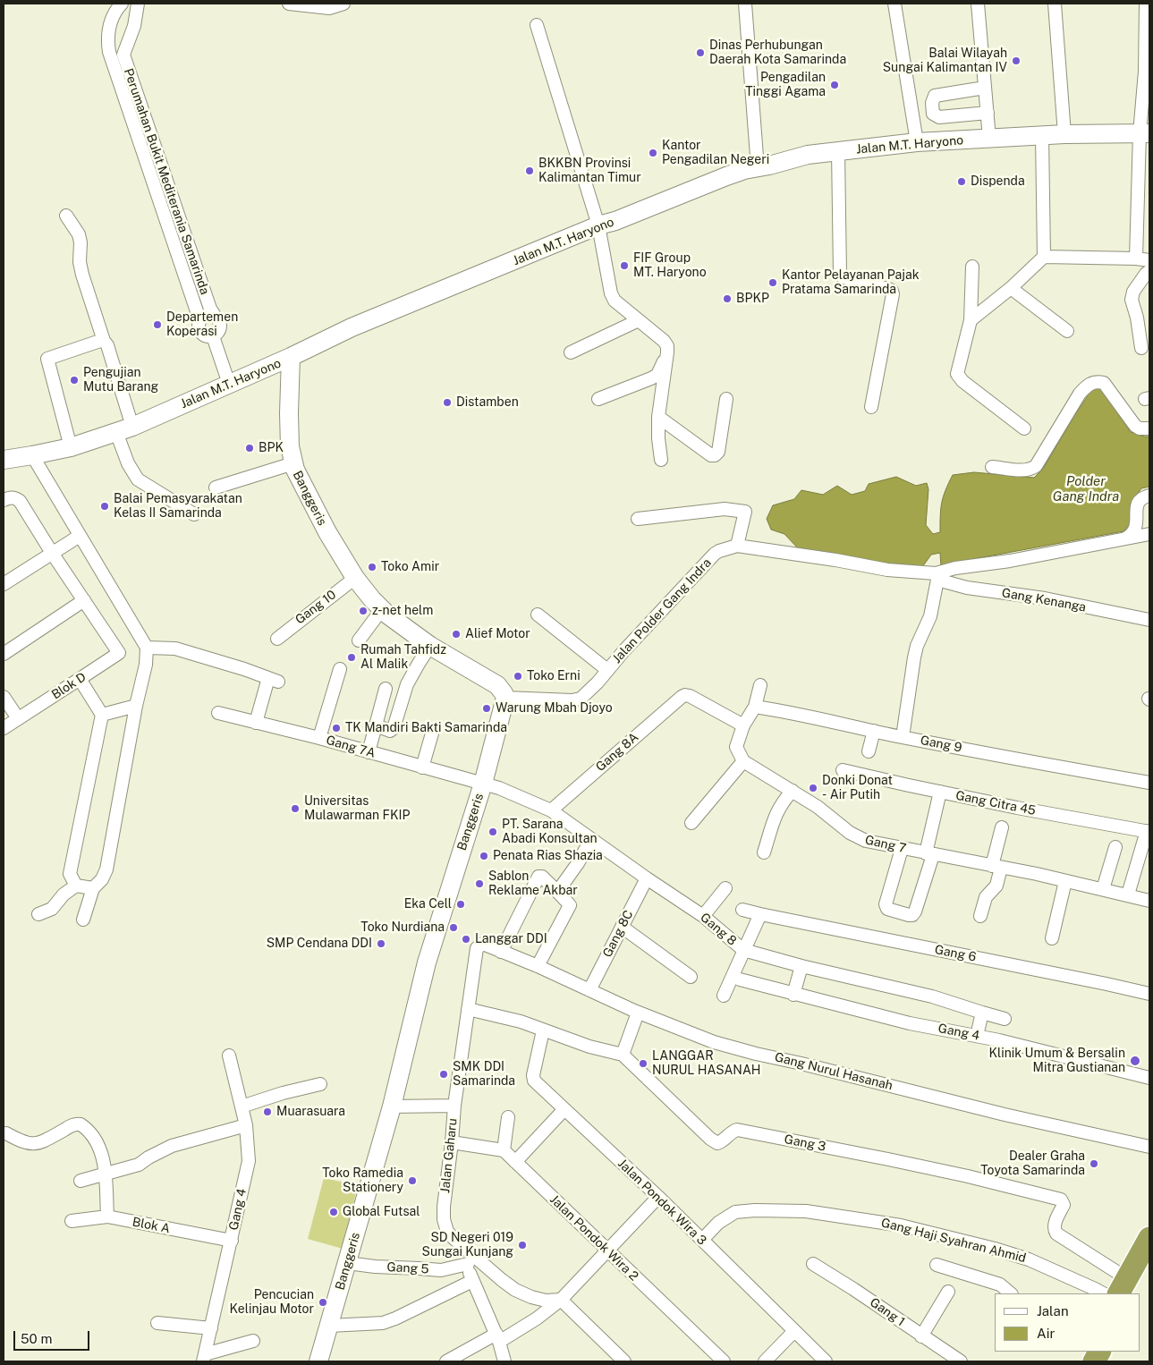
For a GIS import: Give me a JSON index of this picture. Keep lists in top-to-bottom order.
{
  "streets": {
    "main road": ["Jalan M.T. Haryono", "Banggeris"],
    "street": [
      "Perumahan Bukit Mediterania Samarinda",
      "Gang Kenanga",
      "Gang 10",
      "Jalan Polder Gang Indra",
      "Blok D",
      "Gang 9",
      "Gang 7A",
      "Gang 8A",
      "Gang Citra 45",
      "Gang 7",
      "Gang 8",
      "Gang 8C",
      "Gang 6",
      "Gang 4",
      "Gang Nurul Hasanah",
      "Gang 3",
      "Jalan Gaharu",
      "Jalan Pondok Wira 3",
      "Blok A",
      "Jalan Pondok Wira 2",
      "Gang Haji Syahran Ahmid",
      "Gang 5",
      "Gang 1"
    ]
  },
  "crossings": [
    ["Jalan M.T. Haryono", "Banggeris"],
    ["Banggeris", "Gang 10"],
    ["Banggeris", "Jalan Polder Gang Indra"],
    ["Banggeris", "Gang 7A"],
    ["Banggeris", "Gang 8"],
    ["Banggeris", "Gang 5"],
    ["Gang Kenanga", "Jalan Polder Gang Indra"],
    ["Gang 7A", "Gang 8"],
    ["Gang 8A", "Gang 8"],
    ["Gang 8", "Gang 8C"],
    ["Gang 8C", "Gang Nurul Hasanah"],
    ["Gang 4", "Blok A"],
    ["Gang Nurul Hasanah", "Jalan Gaharu"],
    ["Jalan Pondok Wira 3", "Gang Haji Syahran Ahmid"]
  ],
  "water": ["Polder Gang Indra"],
  "places": [
    "Dinas Perhubungan Daerah Kota Samarinda",
    "Balai Wilayah Sungai Kalimantan IV",
    "Pengadilan Tinggi Agama",
    "Kantor Pengadilan Negeri",
    "BKKBN Provinsi Kalimantan Timur",
    "Dispenda",
    "FIF Group MT. Haryono",
    "Kantor Pelayanan Pajak Pratama Samarinda",
    "BPKP",
    "Departemen Koperasi",
    "Pengujian Mutu Barang",
    "Distamben",
    "BPK",
    "Balai Pemasyarakatan Kelas II Samarinda",
    "Toko Amir",
    "z-net helm",
    "Alief Motor",
    "Rumah Tahfidz Al Malik",
    "Toko Erni",
    "Warung Mbah Djoyo",
    "TK Mandiri Bakti Samarinda",
    "Donki Donat - Air Putih",
    "Universitas Mulawarman FKIP",
    "PT. Sarana Abadi Konsultan",
    "Penata Rias Shazia",
    "Sablon Reklame Akbar",
    "Eka Cell",
    "Toko Nurdiana",
    "Langgar DDI",
    "SMP Cendana DDI",
    "Klinik Umum & Bersalin Mitra Gustianan",
    "LANGGAR NURUL HASANAH",
    "SMK DDI Samarinda",
    "Muarasuara",
    "Dealer Graha Toyota Samarinda",
    "Toko Ramedia Stationery",
    "Global Futsal",
    "SD Negeri 019 Sungai Kunjang",
    "Pencucian Kelinjau Motor"
  ],
  "legend": ["Jalan", "Air"],
  "scale_bar": "50 m"
}
